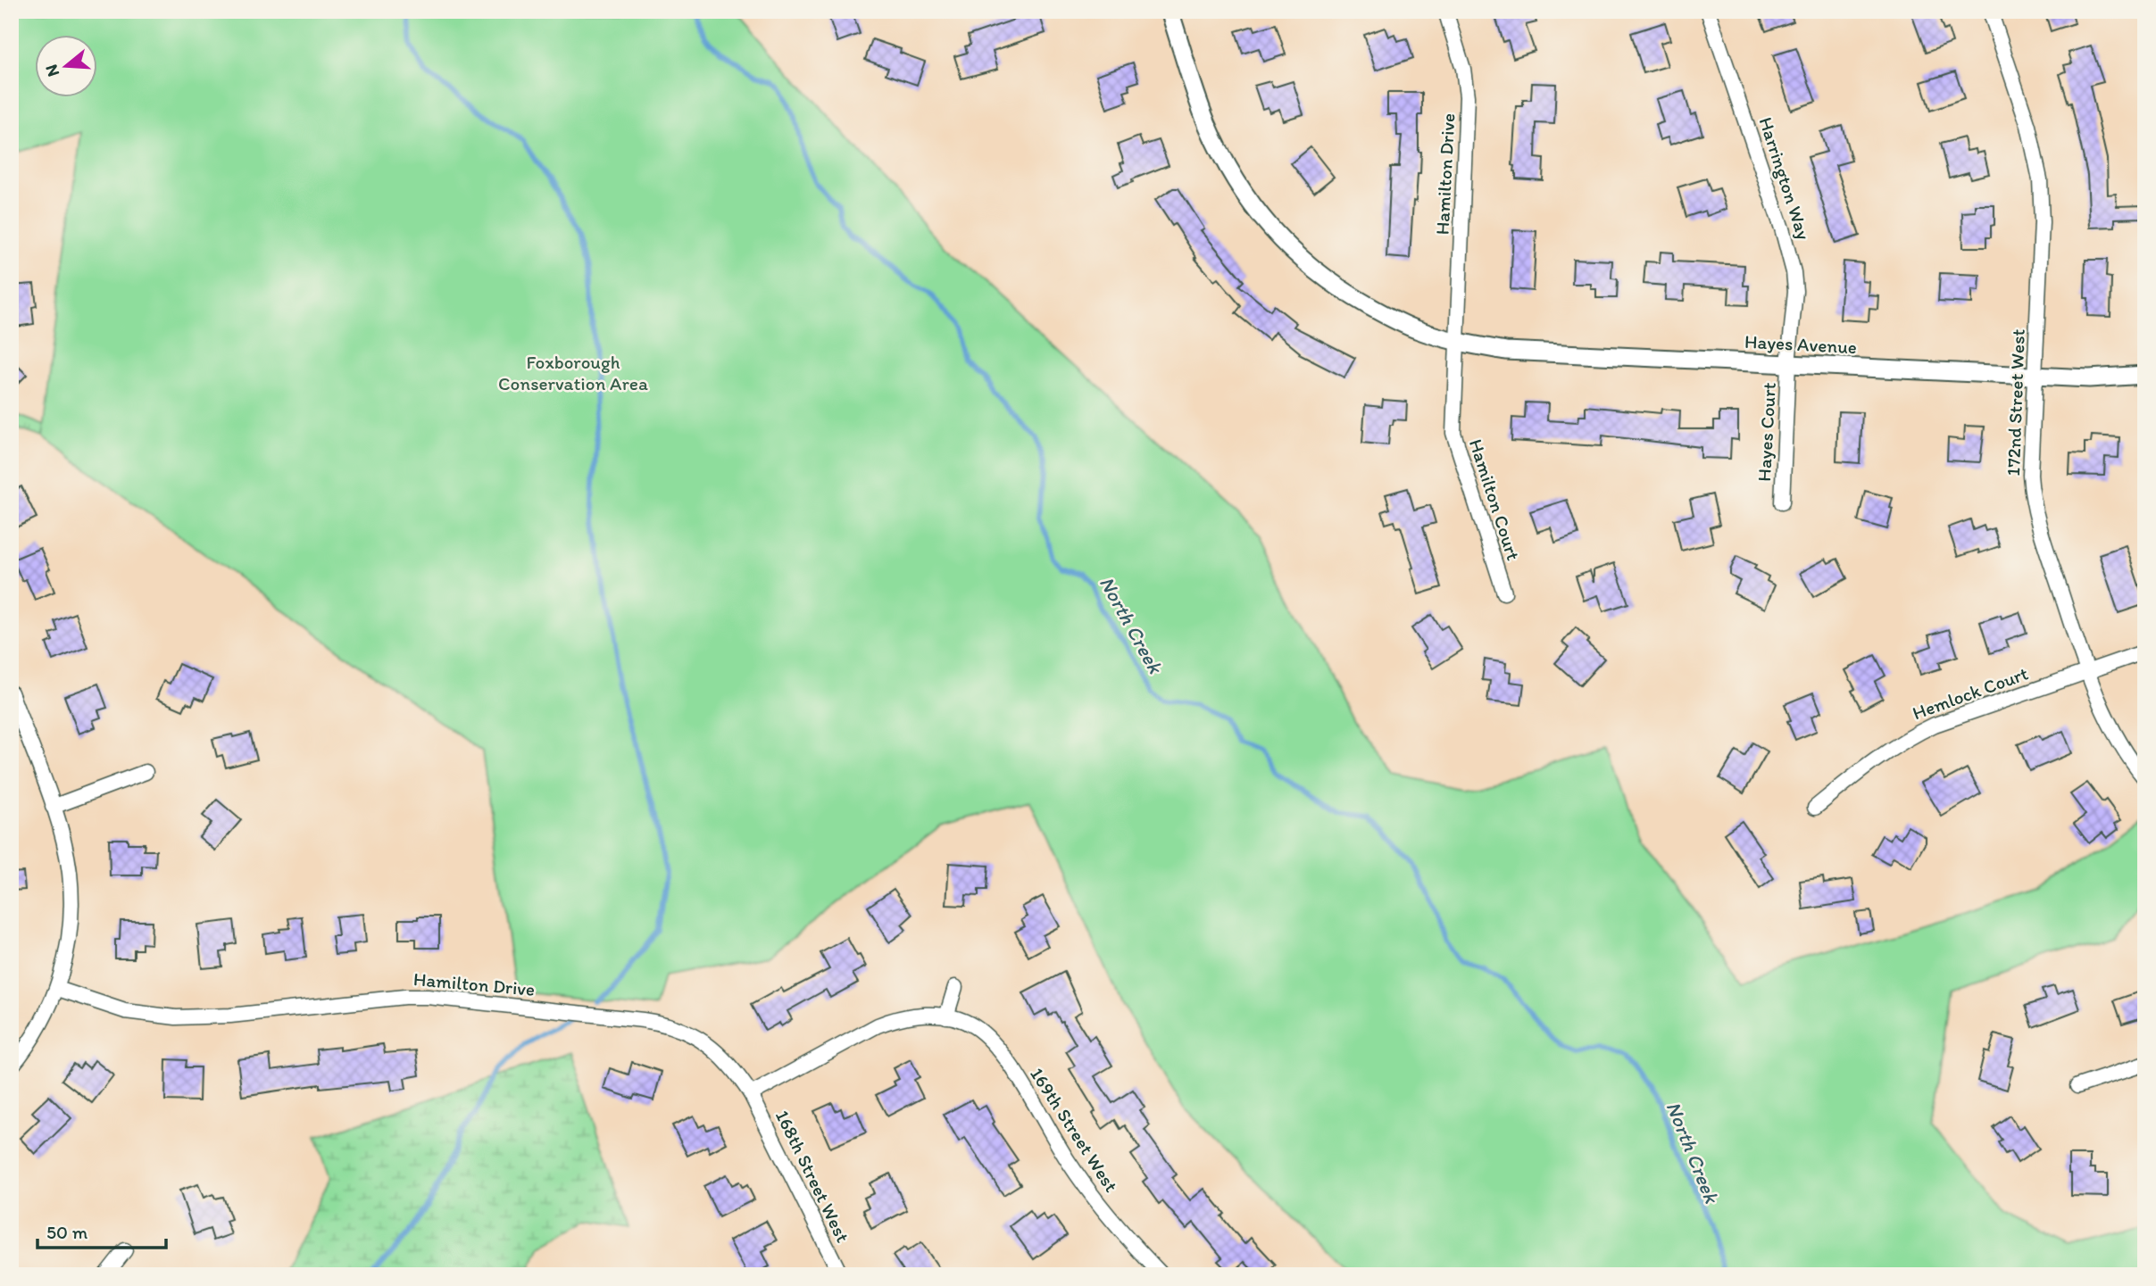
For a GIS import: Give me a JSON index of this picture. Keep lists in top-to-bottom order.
{
  "streets": {
    "street": [
      "Hamilton Drive",
      "Harrington Way",
      "Hayes Avenue",
      "172nd Street West",
      "Hayes Court",
      "Hamilton Court",
      "Hemlock Court",
      "169th Street West",
      "168th Street West"
    ]
  },
  "crossings": [
    ["Hamilton Drive", "Hayes Avenue"],
    ["Hamilton Drive", "Hamilton Court"],
    ["Hamilton Drive", "169th Street West"],
    ["Hamilton Drive", "168th Street West"],
    ["Harrington Way", "Hayes Avenue"],
    ["Harrington Way", "Hayes Court"],
    ["Hayes Avenue", "172nd Street West"],
    ["Hayes Avenue", "Hayes Court"],
    ["Hayes Avenue", "Hamilton Court"],
    ["172nd Street West", "Hemlock Court"],
    ["169th Street West", "168th Street West"]
  ],
  "water": ["North Creek"],
  "parks": ["Foxborough Conservation Area"],
  "scale_bar": "50 m",
  "north": "left"
}
